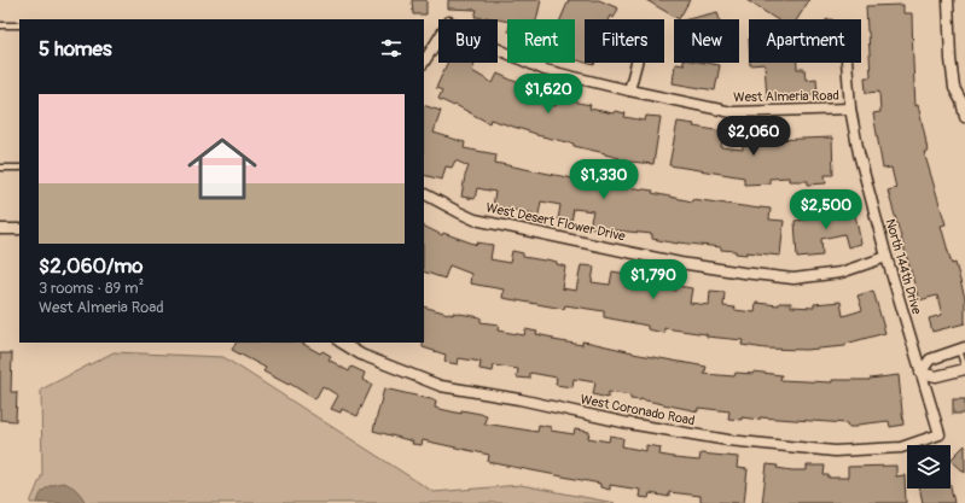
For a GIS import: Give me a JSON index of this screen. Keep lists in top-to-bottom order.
{
  "streets": {
    "street": [
      "West Almeria Road",
      "West Desert Flower Drive",
      "North 144th Drive",
      "West Coronado Road"
    ]
  },
  "crossings": [
    ["West Almeria Road", "North 144th Drive"],
    ["West Desert Flower Drive", "North 144th Drive"],
    ["North 144th Drive", "West Coronado Road"]
  ],
  "page": {
    "chip": [
      "Buy",
      "Rent",
      "Filters",
      "New",
      "Apartment"
    ],
    "heading": "5 homes",
    "price": [
      "$1,620",
      "$2,060",
      "$1,330",
      "$2,500",
      "$1,790"
    ],
    "list": [
      {
        "name": "$2,060/mo",
        "note": "3 rooms · 89 m² · West Almeria Road"
      }
    ]
  }
}
